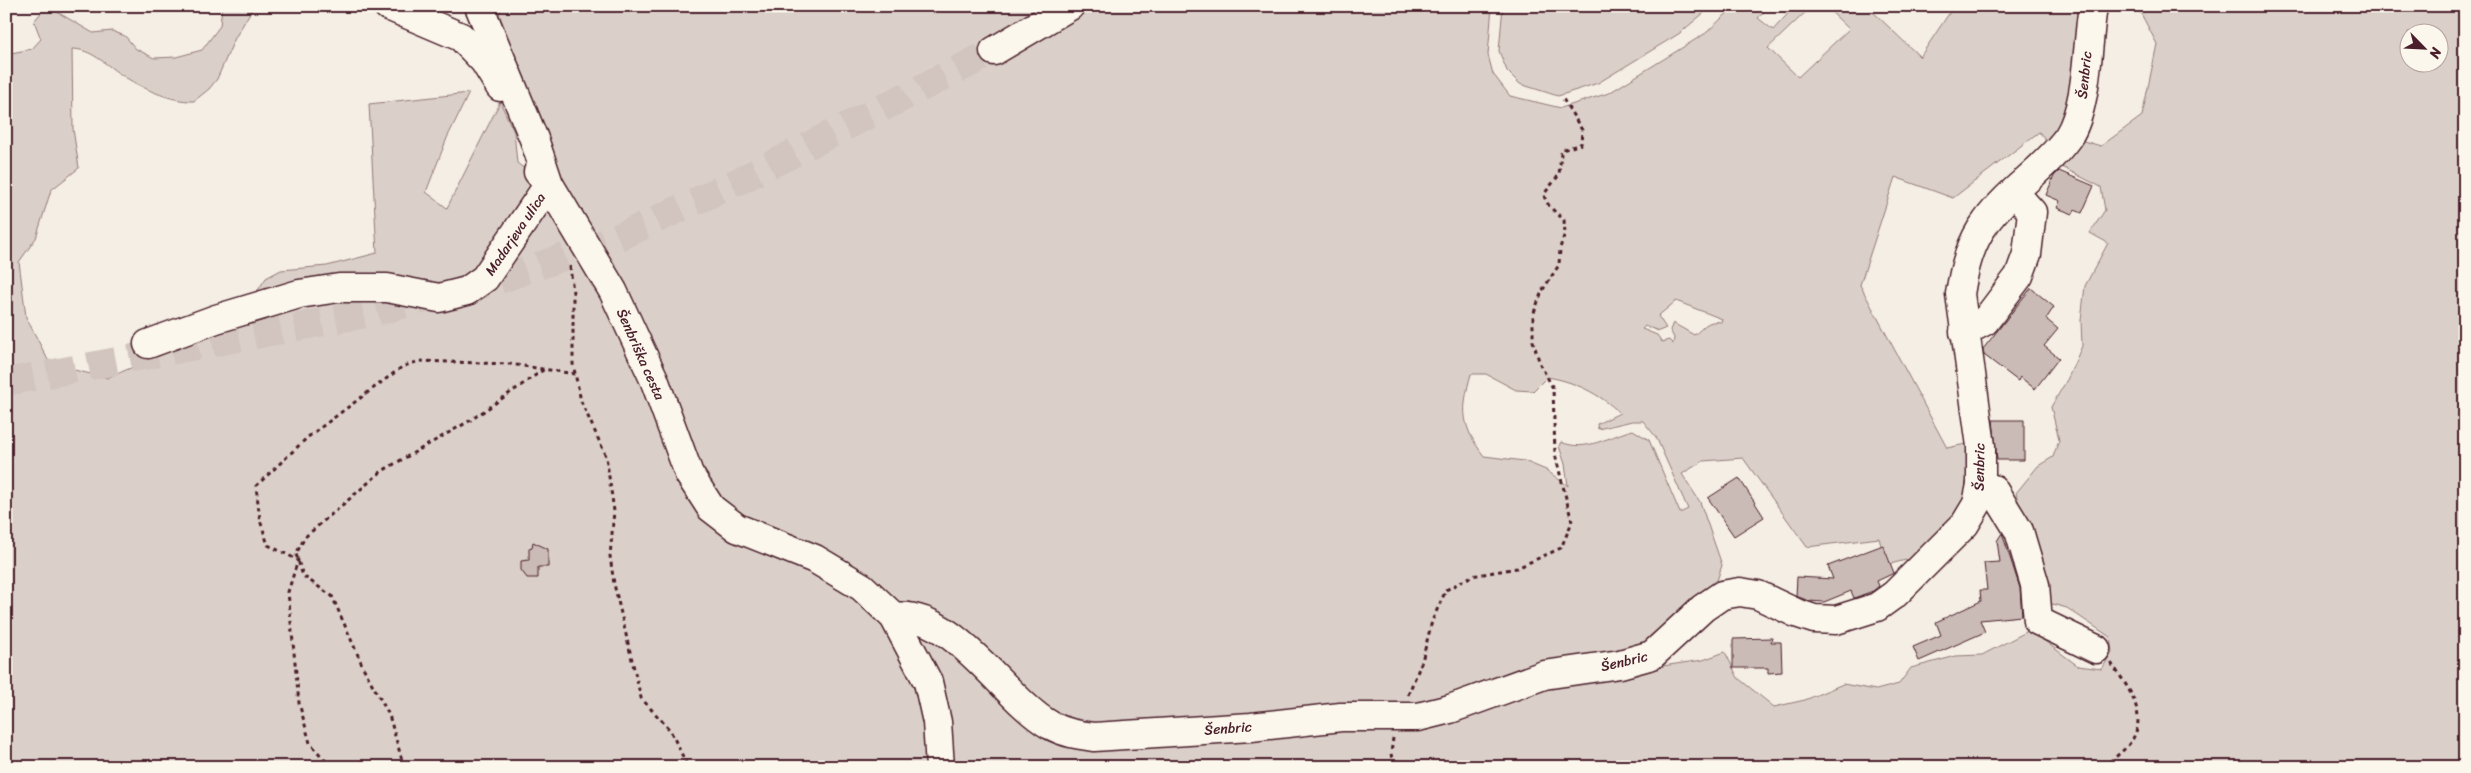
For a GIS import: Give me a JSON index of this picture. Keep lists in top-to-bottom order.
{
  "streets": {
    "street": ["Šenbric", "Madarjeva ulica", "Šenbriška cesta"]
  },
  "crossings": [
    ["Šenbric", "Šenbriška cesta"],
    ["Madarjeva ulica", "Šenbriška cesta"]
  ],
  "north": "bottom right"
}
